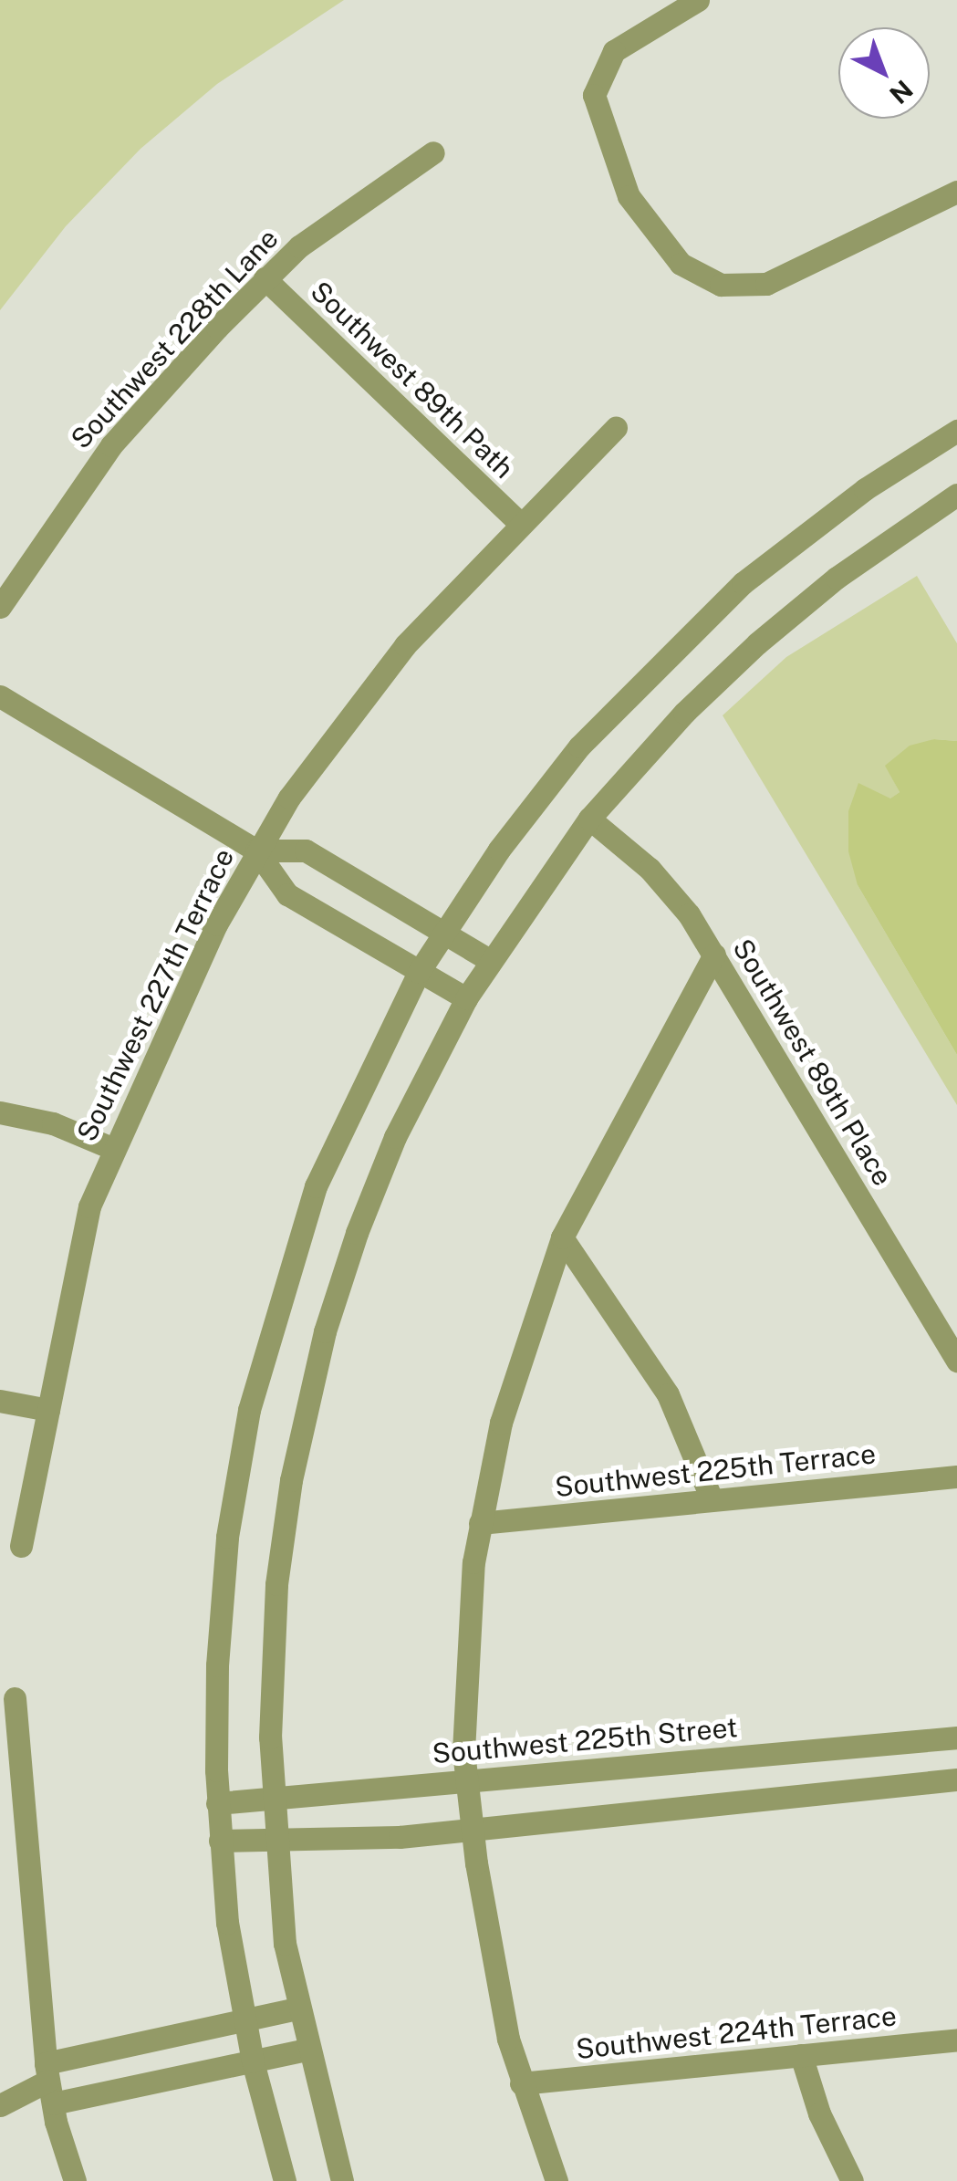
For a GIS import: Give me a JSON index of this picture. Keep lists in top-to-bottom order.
{
  "streets": {
    "street": [
      "Southwest 228th Lane",
      "Southwest 89th Path",
      "Southwest 227th Terrace",
      "Southwest 89th Place",
      "Southwest 225th Terrace",
      "Southwest 225th Street",
      "Southwest 224th Terrace"
    ]
  },
  "crossings": [
    ["Southwest 228th Lane", "Southwest 89th Path"],
    ["Southwest 89th Path", "Southwest 227th Terrace"]
  ],
  "north": "bottom right"
}
